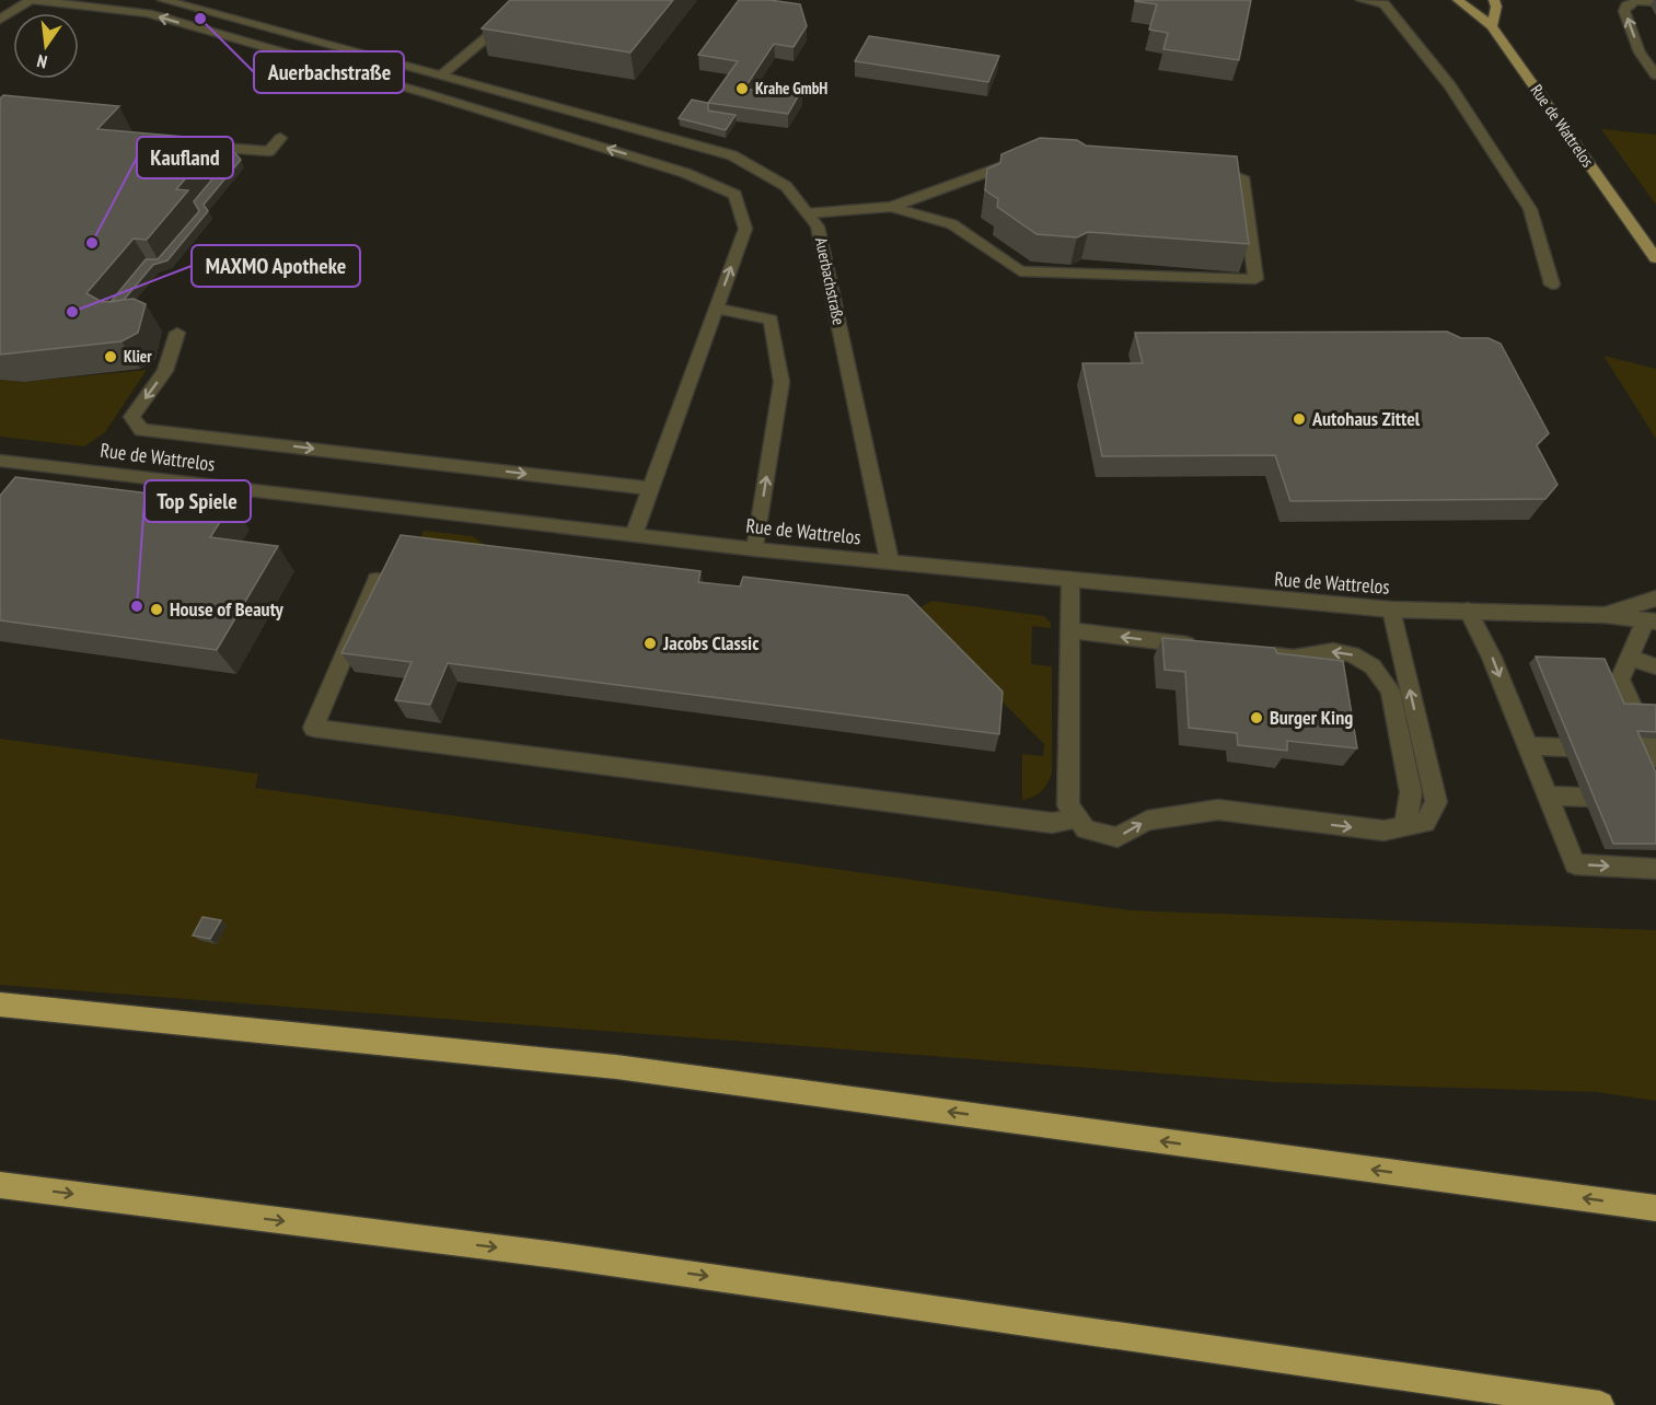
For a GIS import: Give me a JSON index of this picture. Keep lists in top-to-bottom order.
{
  "streets": {
    "main road": ["Rue de Wattrelos"],
    "street": ["Auerbachstraße"]
  },
  "crossings": [
    ["Rue de Wattrelos", "Auerbachstraße"]
  ],
  "places": [
    "Auerbachstraße",
    "Krahe GmbH",
    "Kaufland",
    "MAXMO Apotheke",
    "Klier",
    "Autohaus Zittel",
    "Top Spiele",
    "House of Beauty",
    "Jacobs Classic",
    "Burger King"
  ],
  "north": "bottom"
}
